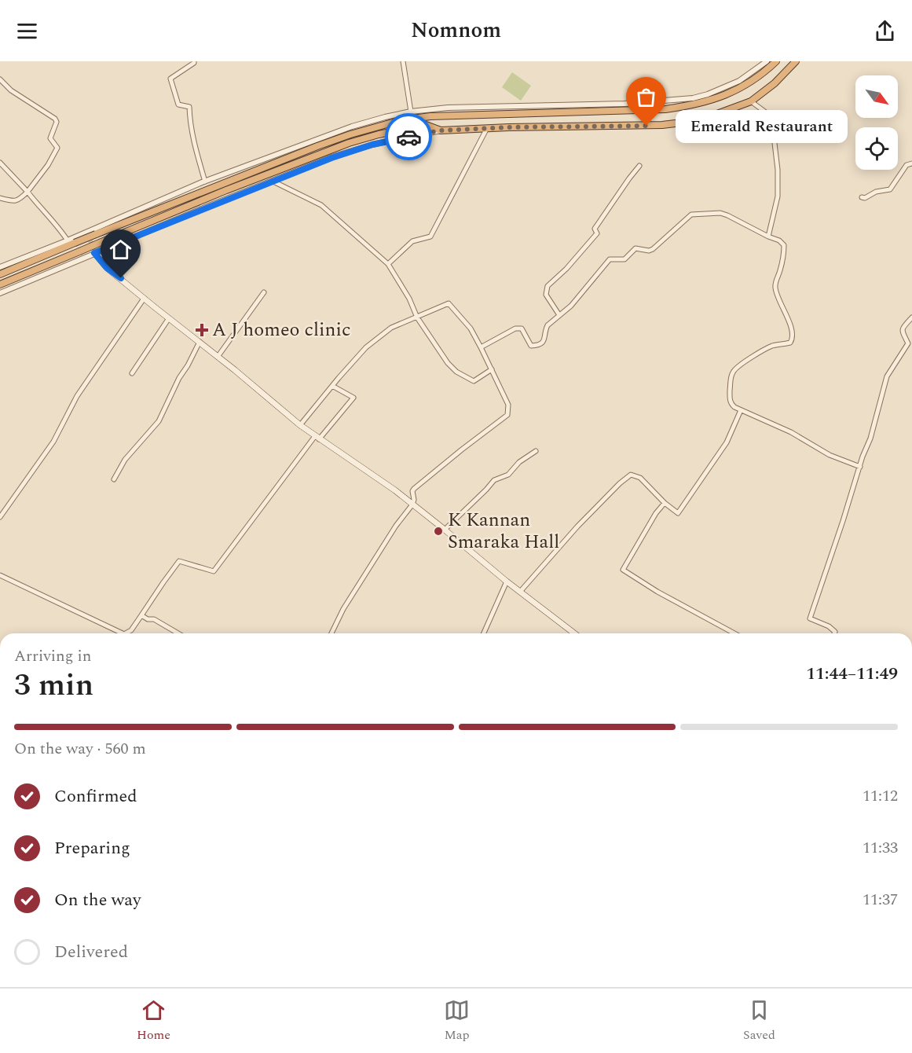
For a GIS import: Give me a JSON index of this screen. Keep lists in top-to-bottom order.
{
  "places": {
    "other": ["Emerald Restaurant", "K Kannan Smaraka Hall"],
    "health": ["A J homeo clinic"]
  },
  "north": "bottom right",
  "page": {
    "header": "Nomnom",
    "bubble": "Emerald Restaurant",
    "heading": ["3 min", "Arriving in", "11:44–11:49"],
    "bar": "On the way · 560 m",
    "list": [
      ["Confirmed", "11:12"],
      ["Preparing", "11:33"],
      ["On the way", "11:37"],
      "Delivered"
    ],
    "tabs": ["Home", "Map", "Saved"]
  }
}
